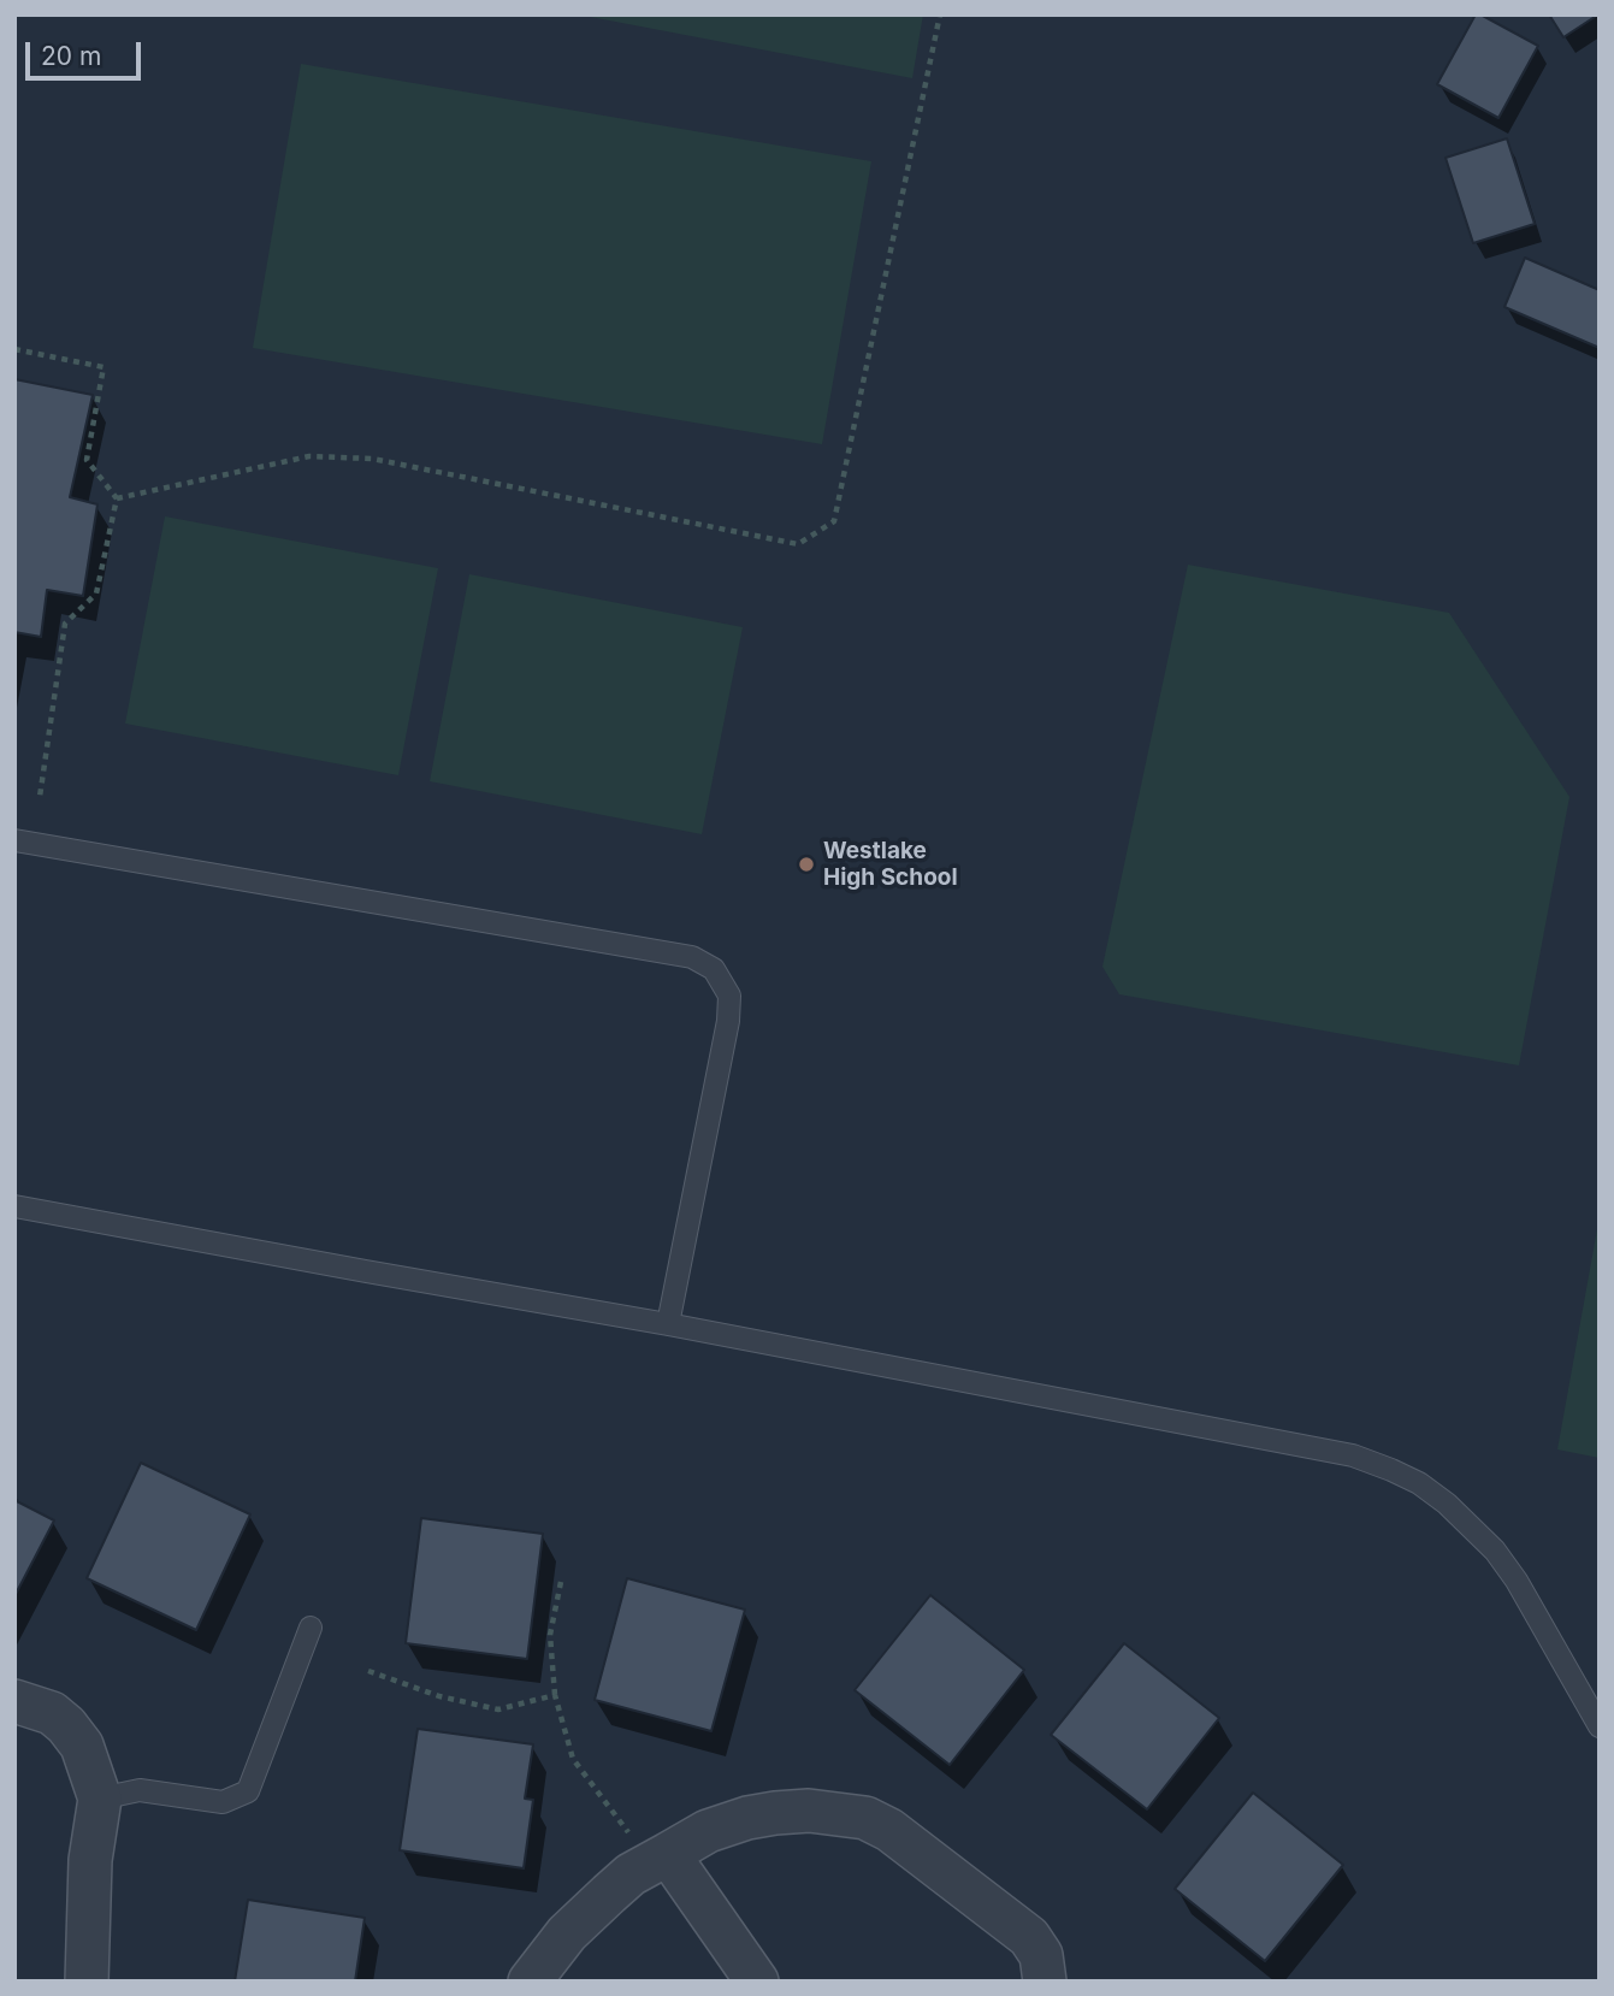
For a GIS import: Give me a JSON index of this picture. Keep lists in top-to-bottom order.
{
  "places": ["Westlake High School"],
  "scale_bar": "20 m"
}
